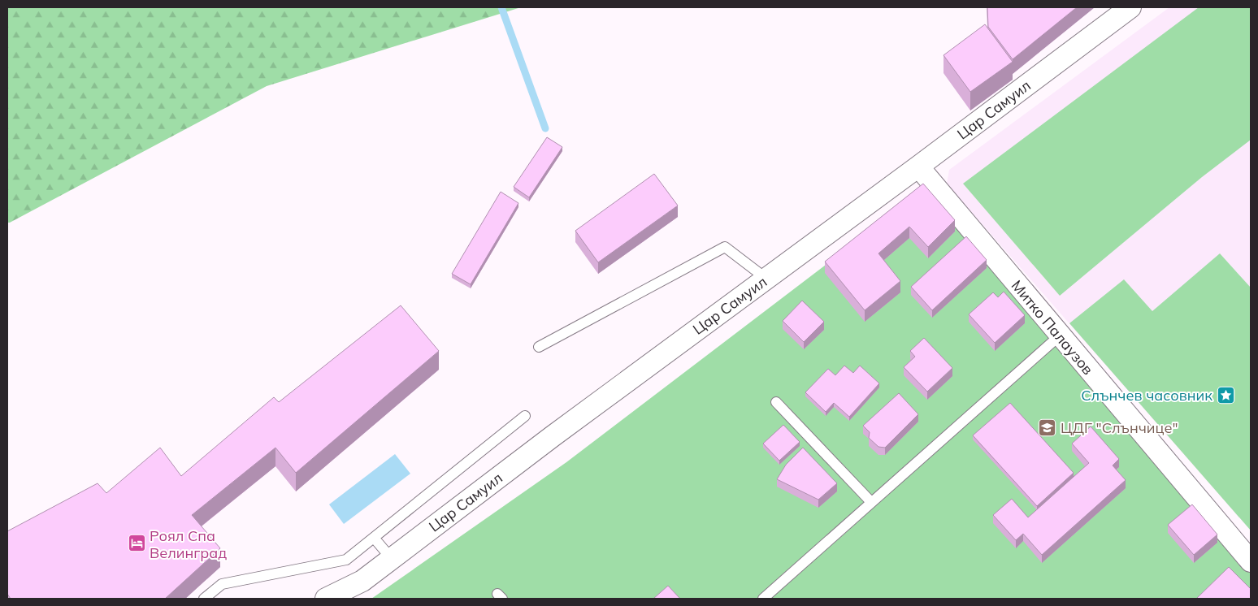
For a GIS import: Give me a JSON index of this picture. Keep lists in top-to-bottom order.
{
  "streets": {
    "street": ["Цар Самуил", "Митко Палаузов"]
  },
  "crossings": [
    ["Цар Самуил", "Митко Палаузов"]
  ],
  "places": {
    "place": ["Слънчев часовник"],
    "school or university": ["ЦДГ \"Слънчице\""],
    "hotel": ["Роял Спа Велинград"]
  }
}
